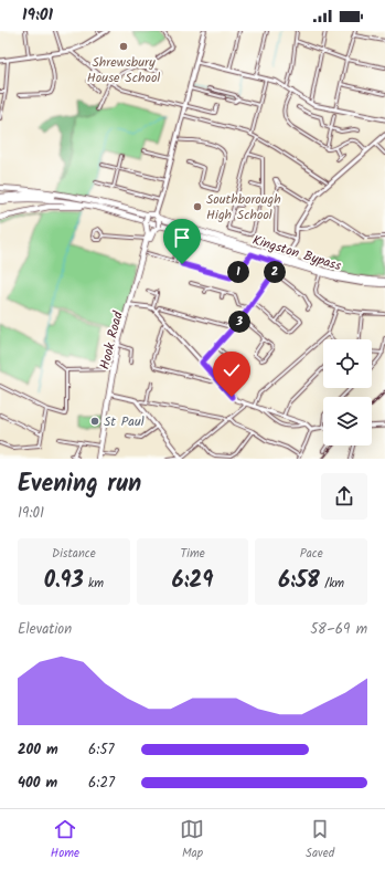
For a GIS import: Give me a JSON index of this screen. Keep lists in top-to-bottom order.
{
  "streets": {
    "highway": ["Kingston Bypass", "Hook Road"]
  },
  "places": ["Shrewsbury House School", "Southborough High School", "St Paul"],
  "page": {
    "status": "19:01",
    "pins": ["1", "2", "3"],
    "heading": ["Evening run", "19:01"],
    "stats": [
      ["Distance", "0.93 km"],
      ["Time", "6:29"],
      ["Pace", "6:58 /km"]
    ],
    "chart": ["Elevation", "58–69 m"],
    "list": [
      {
        "name": "200 m",
        "note": "6:57"
      },
      {
        "name": "400 m",
        "note": "6:27"
      }
    ],
    "tabs": ["Home", "Map", "Saved"]
  }
}
